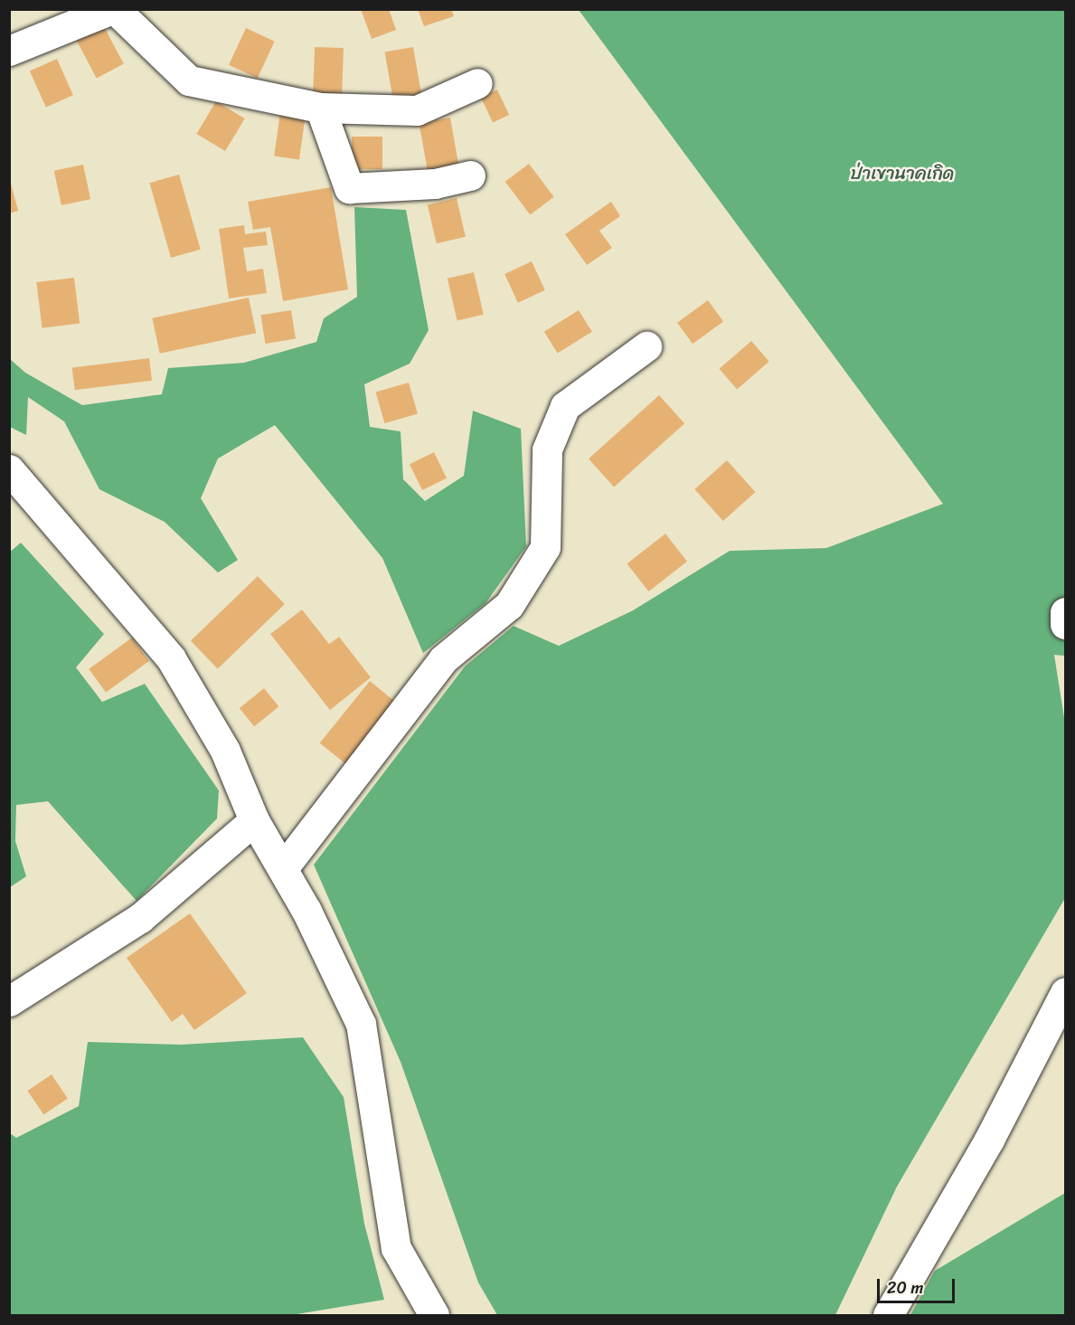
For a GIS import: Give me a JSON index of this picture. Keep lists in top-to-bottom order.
{
  "parks": ["ป่าเขานาคเกิด"],
  "scale_bar": "20 m"
}
